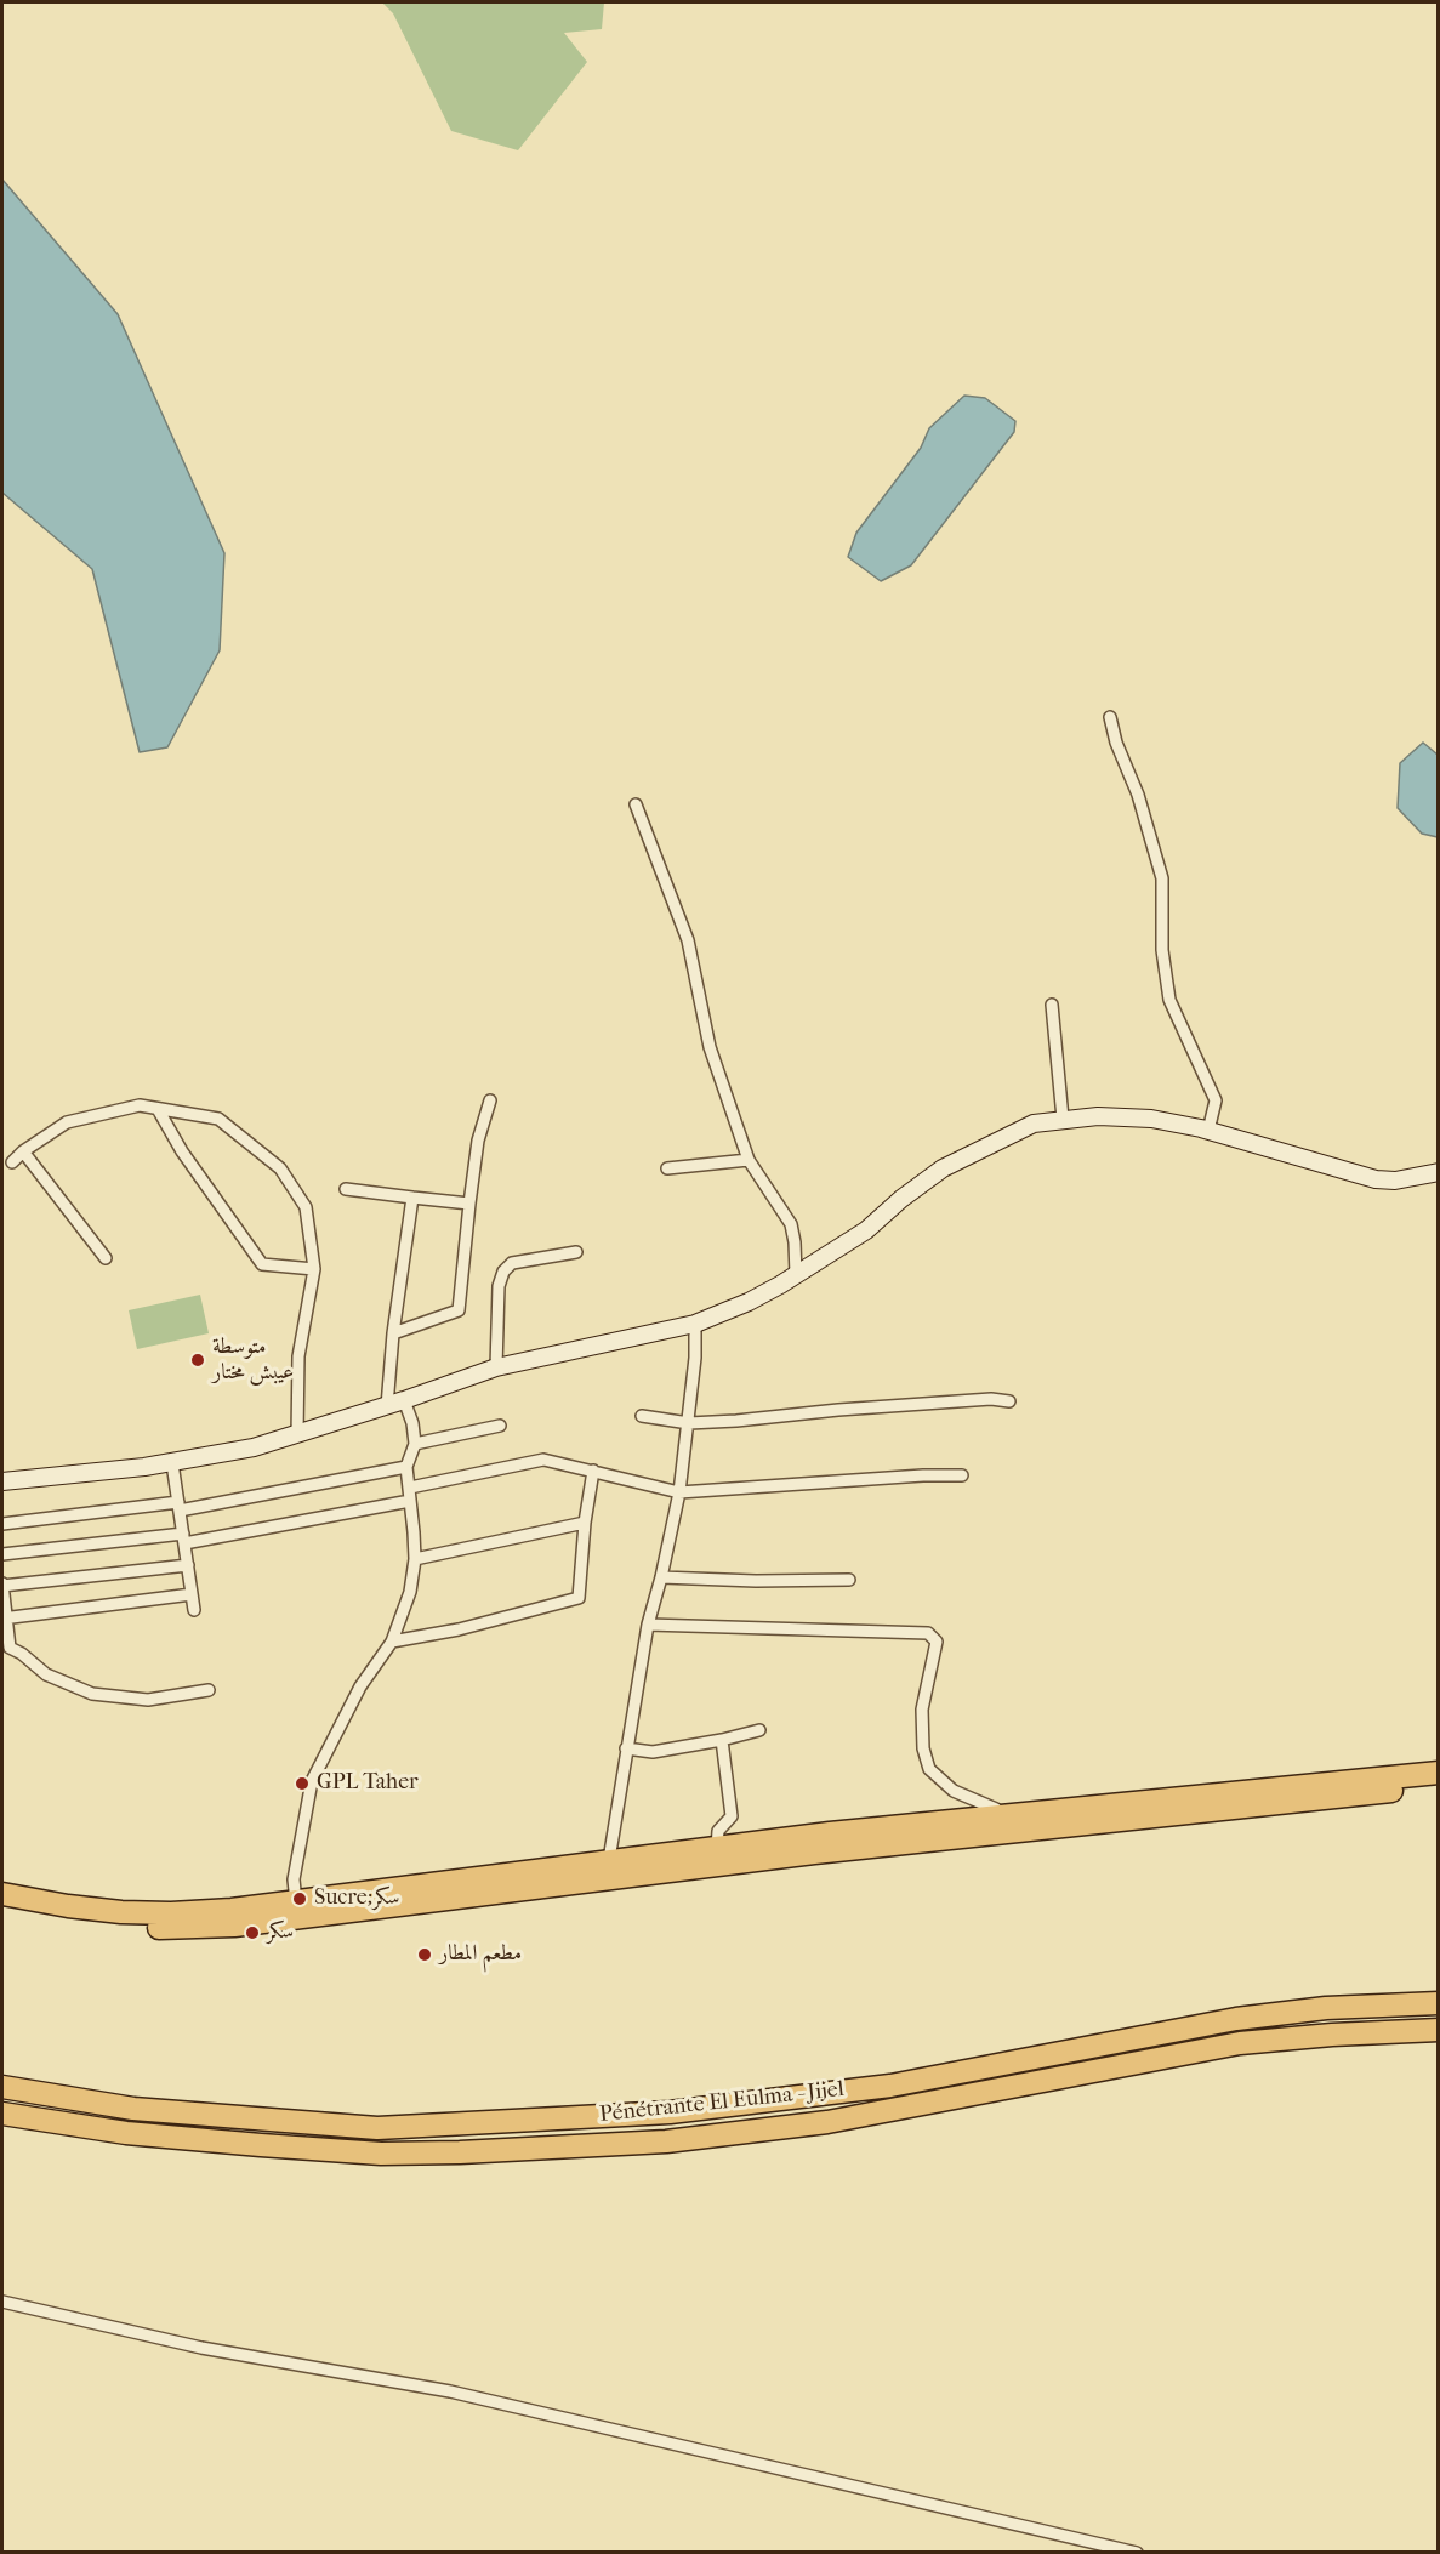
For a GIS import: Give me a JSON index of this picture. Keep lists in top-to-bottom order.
{
  "streets": {
    "highway": ["Pénétrante El Eulma - Jijel"]
  },
  "places": [
    "متوسطة عيبش مختار",
    "GPL Taher",
    "Sucre;سكر",
    "سكر",
    "مطعم المطار"
  ]
}
